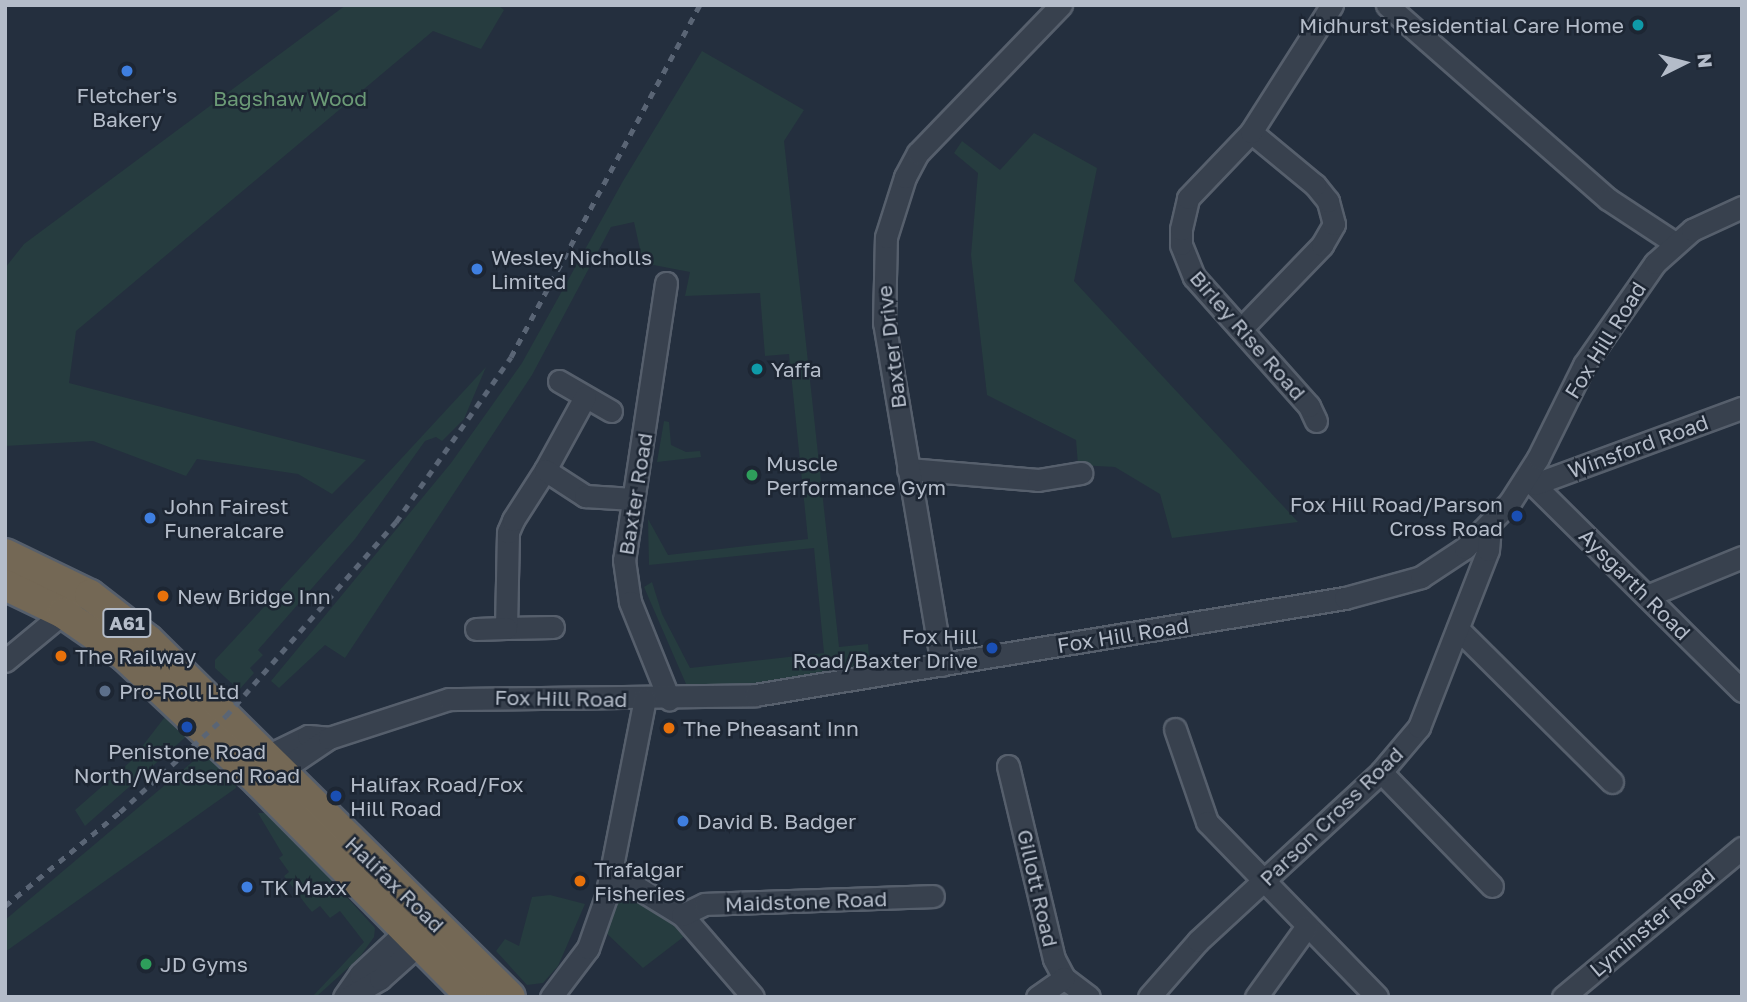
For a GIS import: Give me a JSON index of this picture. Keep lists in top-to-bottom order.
{
  "streets": {
    "highway": ["A61", "Halifax Road"],
    "street": [
      "Birley Rise Road",
      "Fox Hill Road",
      "Baxter Drive",
      "Winsford Road",
      "Baxter Road",
      "Aysgarth Road",
      "Parson Cross Road",
      "Gillott Road",
      "Maidstone Road",
      "Lyminster Road"
    ]
  },
  "crossings": [
    ["Fox Hill Road", "Baxter Drive"],
    ["Fox Hill Road", "Winsford Road"],
    ["Fox Hill Road", "Baxter Road"],
    ["Fox Hill Road", "Aysgarth Road"],
    ["Fox Hill Road", "A61"],
    ["Fox Hill Road", "Parson Cross Road"],
    ["Fox Hill Road", "Halifax Road"],
    ["Winsford Road", "Aysgarth Road"],
    ["A61", "Halifax Road"]
  ],
  "parks": ["Bagshaw Wood"],
  "places": [
    "Midhurst Residential Care Home",
    "Fletcher's Bakery",
    "Wesley Nicholls Limited",
    "Yaffa",
    "Muscle Performance Gym",
    "Fox Hill Road/Parson Cross Road",
    "John Fairest Funeralcare",
    "New Bridge Inn",
    "Fox Hill Road/Baxter Drive",
    "The Railway",
    "Pro-Roll Ltd",
    "Penistone Road North/Wardsend Road",
    "The Pheasant Inn",
    "Halifax Road/Fox Hill Road",
    "David B. Badger",
    "Trafalgar Fisheries",
    "TK Maxx",
    "JD Gyms"
  ],
  "north": "right"
}
